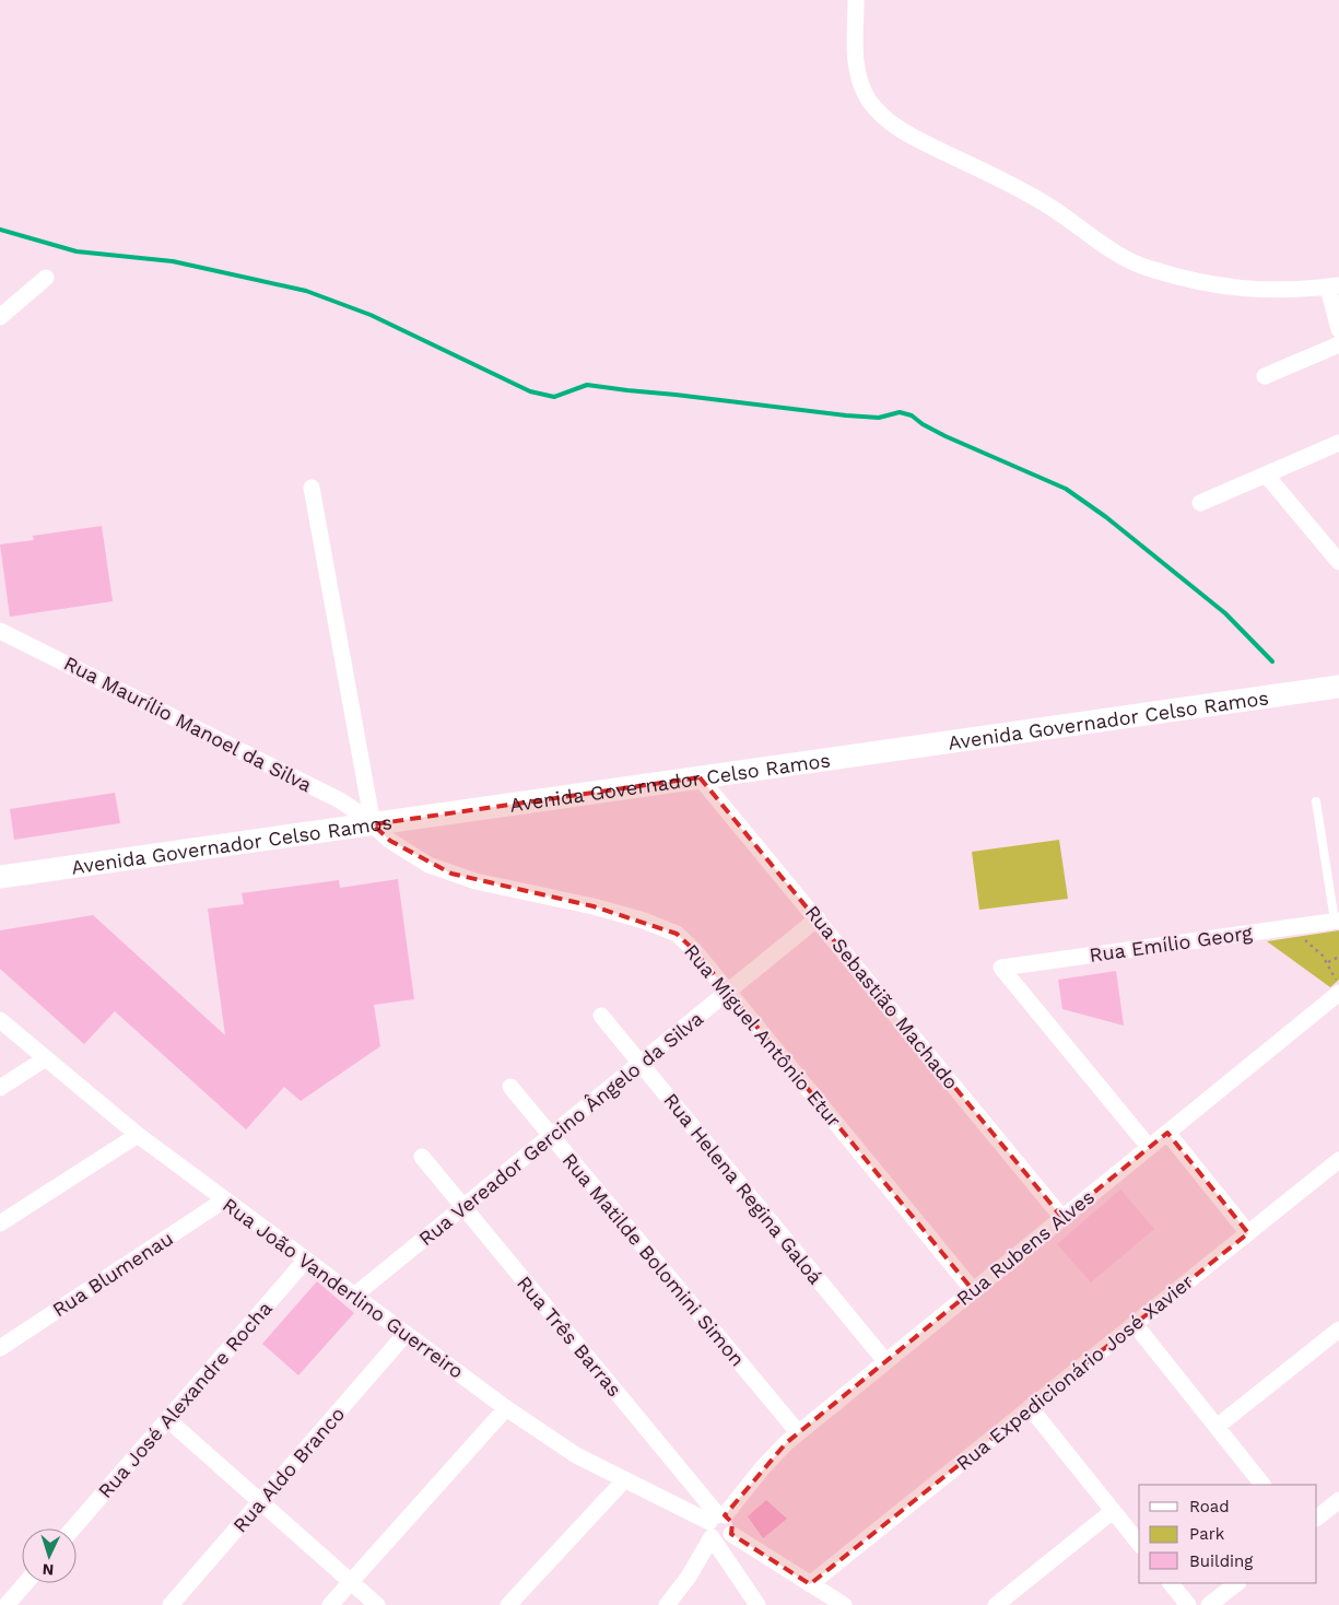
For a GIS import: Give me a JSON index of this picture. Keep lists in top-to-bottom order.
{
  "streets": {
    "main road": ["Avenida Governador Celso Ramos"],
    "street": [
      "Rua Maurílio Manoel da Silva",
      "Rua Emílio Georg",
      "Rua Sebastião Machado",
      "Rua Miguel Antônio Etur",
      "Rua Vereador Gercino Ângelo da Silva",
      "Rua Helena Regina Galoá",
      "Rua Rubens Alves",
      "Rua Matilde Bolomini Simon",
      "Rua Blumenau",
      "Rua João Vanderlino Guerreiro",
      "Rua Três Barras",
      "Rua Expedicionário José Xavier",
      "Rua José Alexandre Rocha",
      "Rua Aldo Branco"
    ]
  },
  "crossings": [
    ["Avenida Governador Celso Ramos", "Rua Maurílio Manoel da Silva"],
    ["Avenida Governador Celso Ramos", "Rua Sebastião Machado"],
    ["Avenida Governador Celso Ramos", "Rua Miguel Antônio Etur"],
    ["Rua Maurílio Manoel da Silva", "Rua Miguel Antônio Etur"],
    ["Rua Emílio Georg", "Rua Rubens Alves"],
    ["Rua Sebastião Machado", "Rua Vereador Gercino Ângelo da Silva"],
    ["Rua Sebastião Machado", "Rua Rubens Alves"],
    ["Rua Miguel Antônio Etur", "Rua Vereador Gercino Ângelo da Silva"],
    ["Rua Miguel Antônio Etur", "Rua Rubens Alves"],
    ["Rua Vereador Gercino Ângelo da Silva", "Rua Helena Regina Galoá"],
    ["Rua Vereador Gercino Ângelo da Silva", "Rua Matilde Bolomini Simon"],
    ["Rua Vereador Gercino Ângelo da Silva", "Rua João Vanderlino Guerreiro"],
    ["Rua Vereador Gercino Ângelo da Silva", "Rua Três Barras"],
    ["Rua Helena Regina Galoá", "Rua Rubens Alves"],
    ["Rua Rubens Alves", "Rua Matilde Bolomini Simon"],
    ["Rua Rubens Alves", "Rua João Vanderlino Guerreiro"],
    ["Rua Rubens Alves", "Rua Três Barras"],
    ["Rua Blumenau", "Rua João Vanderlino Guerreiro"],
    ["Rua João Vanderlino Guerreiro", "Rua Três Barras"],
    ["Rua João Vanderlino Guerreiro", "Rua José Alexandre Rocha"],
    ["Rua João Vanderlino Guerreiro", "Rua Aldo Branco"]
  ],
  "legend": ["Road", "Park", "Building"],
  "north": "bottom"
}
